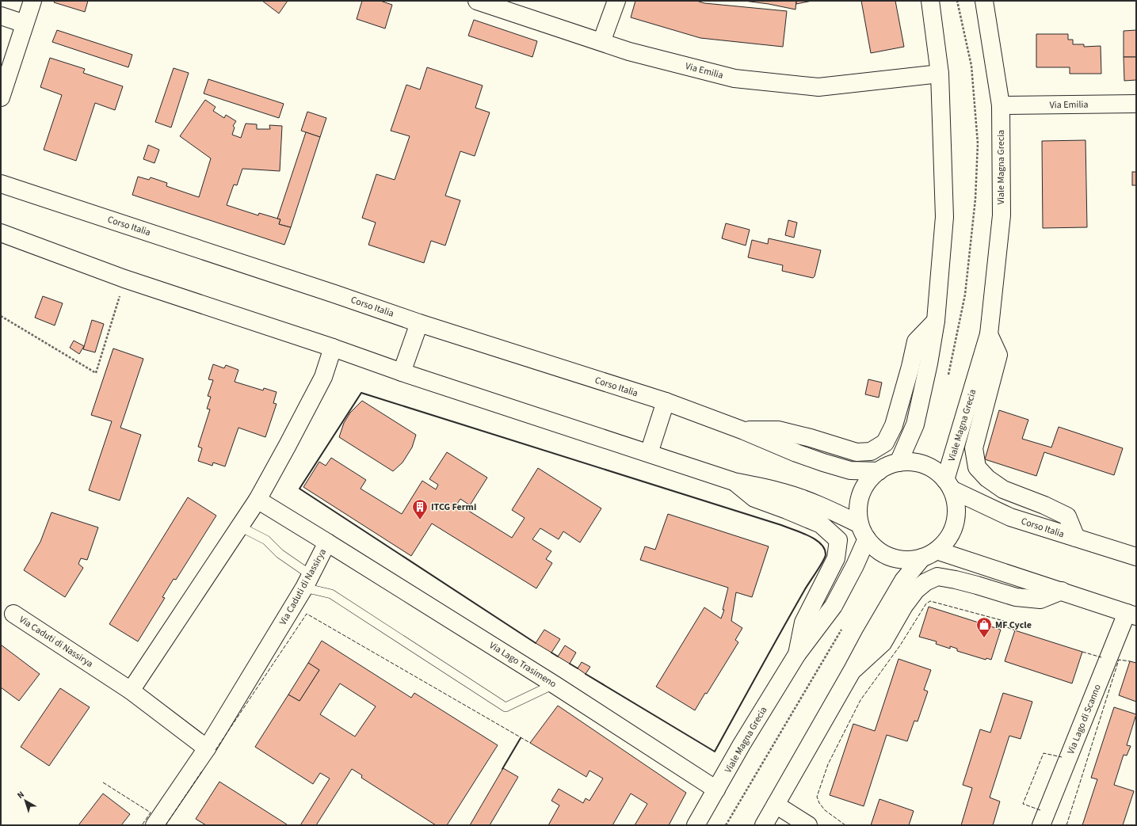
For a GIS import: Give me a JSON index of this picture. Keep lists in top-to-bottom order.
{
  "streets": {
    "street": [
      "Via Emilia",
      "Viale Magna Grecia",
      "Corso Italia",
      "Via Caduti di Nassirya",
      "Via Lago Trasimeno",
      "Via Lago di Scanno"
    ]
  },
  "crossings": [
    ["Via Emilia", "Viale Magna Grecia"],
    ["Viale Magna Grecia", "Corso Italia"],
    ["Viale Magna Grecia", "Via Lago Trasimeno"],
    ["Via Caduti di Nassirya", "Via Lago Trasimeno"]
  ],
  "places": {
    "building": ["ITCG Fermi"],
    "shop": ["MF Cycle"]
  },
  "north": "top left"
}
